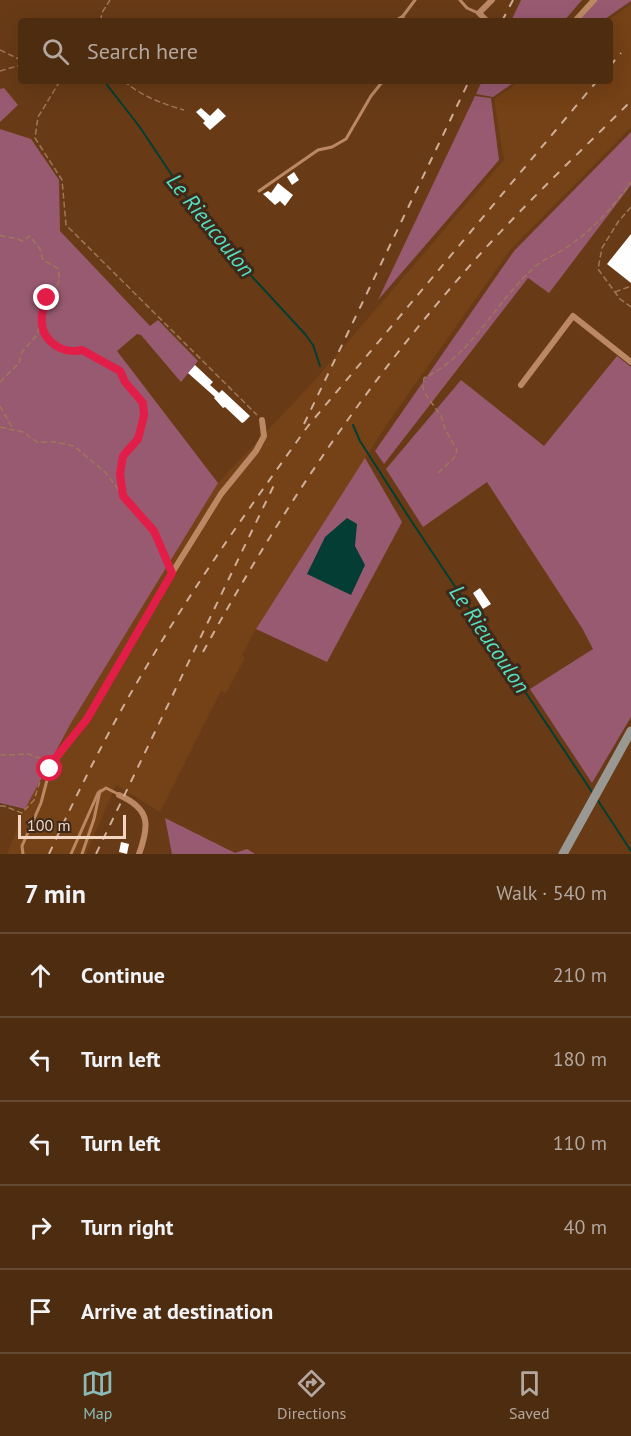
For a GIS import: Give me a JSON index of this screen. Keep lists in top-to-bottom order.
{
  "water": ["Le Rieucoulon"],
  "scale_bar": "100 m",
  "page": {
    "search": "Search here",
    "scale": "100 m",
    "heading": ["7 min", "Walk · 540 m"],
    "list": [
      ["Continue", "210 m"],
      ["Turn left", "180 m"],
      ["Turn left", "110 m"],
      ["Turn right", "40 m"],
      "Arrive at destination"
    ],
    "nav": ["Map", "Directions", "Saved"]
  }
}
